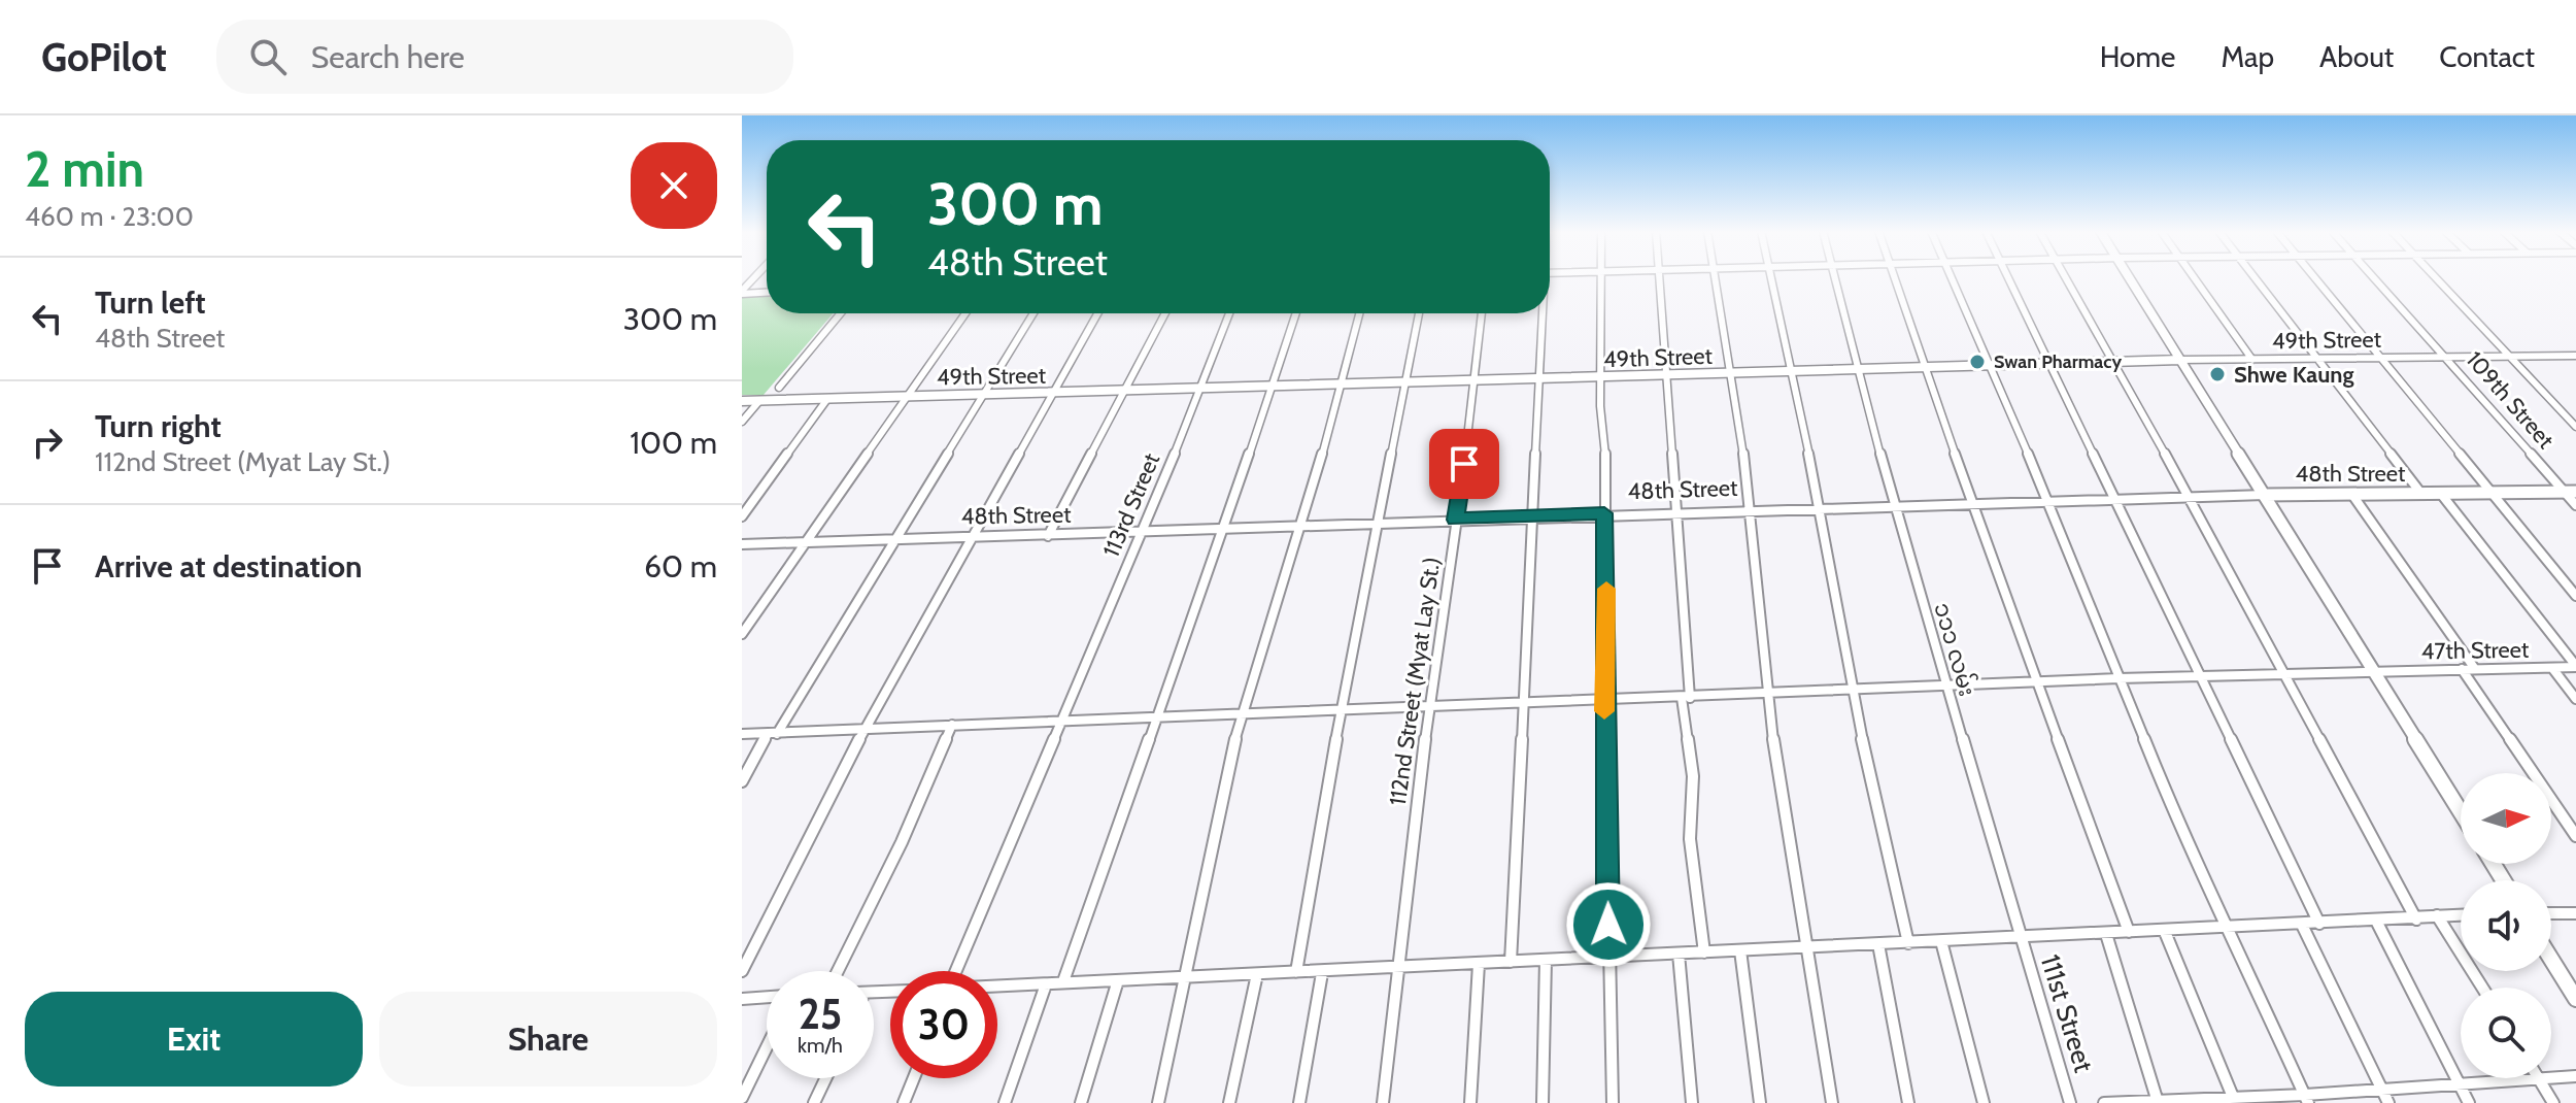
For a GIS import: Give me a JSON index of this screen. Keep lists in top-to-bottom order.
{
  "streets": {
    "main road": ["49th Street", "48th Street"],
    "street": [
      "109th Street",
      "113rd Street",
      "၁၁၁ လမ်း",
      "47th Street",
      "112nd Street (Myat Lay St.)",
      "111st Street"
    ]
  },
  "crossings": [
    ["49th Street", "109th Street"],
    ["49th Street", "113rd Street"],
    ["49th Street", "၁၁၁ လမ်း"],
    ["49th Street", "112nd Street (Myat Lay St.)"],
    ["109th Street", "48th Street"],
    ["48th Street", "113rd Street"],
    ["48th Street", "၁၁၁ လမ်း"],
    ["48th Street", "112nd Street (Myat Lay St.)"],
    ["113rd Street", "47th Street"],
    ["၁၁၁ လမ်း", "47th Street"],
    ["၁၁၁ လမ်း", "111st Street"],
    ["47th Street", "112nd Street (Myat Lay St.)"]
  ],
  "places": ["Swan Pharmacy", "Shwe Kaung"],
  "north": "right",
  "page": {
    "header": "GoPilot",
    "search": "Search here",
    "nav": [
      "Home",
      "Map",
      "About",
      "Contact"
    ],
    "heading": ["2 min", "460 m · 23:00"],
    "turn": ["300 m", "48th Street"],
    "list": [
      {
        "name": "Turn left",
        "note": "48th Street",
        "value": "300 m"
      },
      {
        "name": "Turn right",
        "note": "112nd Street (Myat Lay St.)",
        "value": "100 m"
      },
      {
        "name": "Arrive at destination",
        "value": "60 m"
      }
    ],
    "speed": "25 km/h",
    "limit": "30",
    "buttons": ["Exit", "Share"]
  }
}
